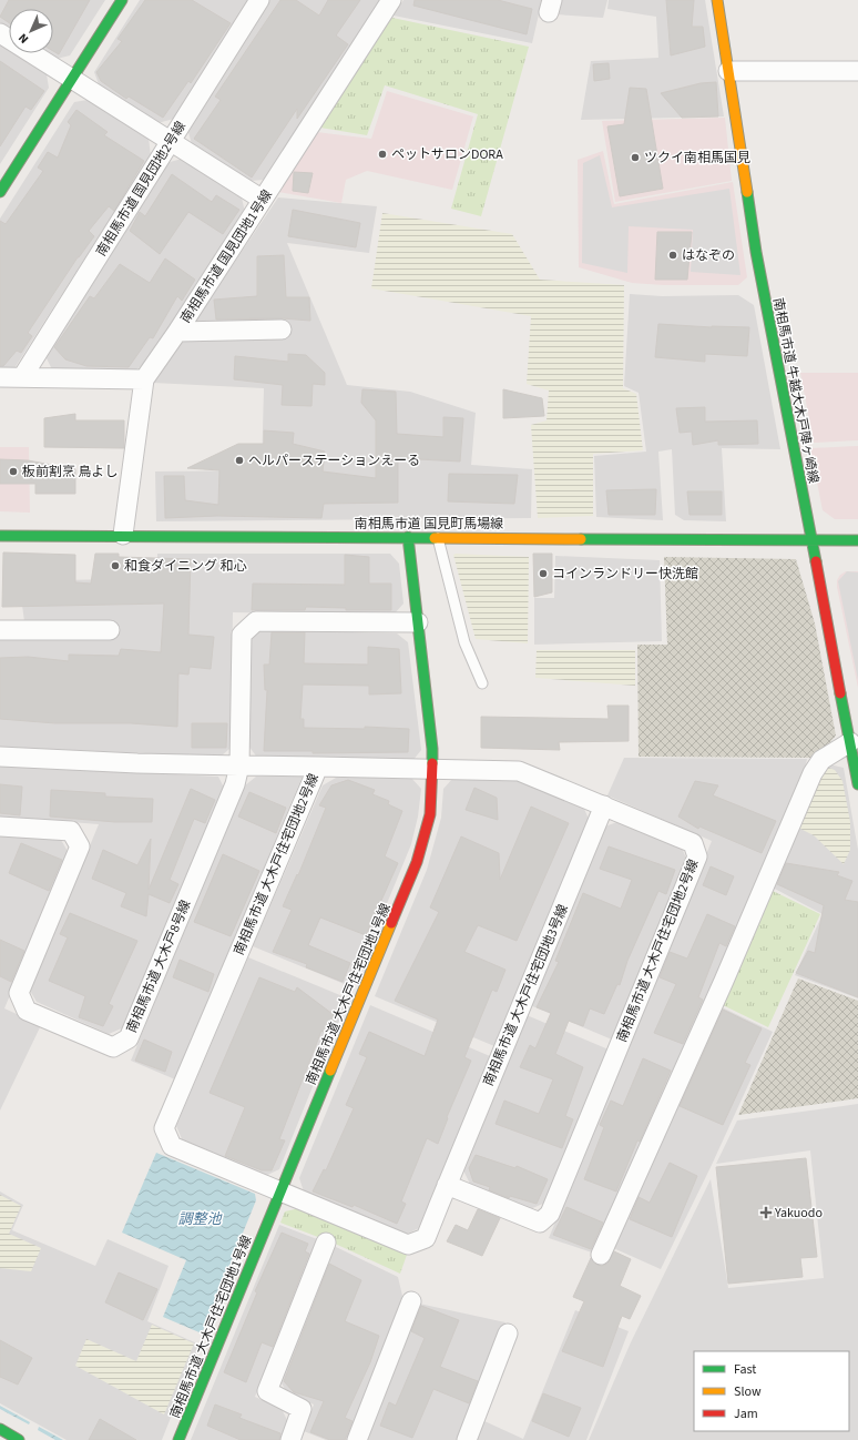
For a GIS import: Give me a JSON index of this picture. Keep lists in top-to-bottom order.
{
  "streets": {
    "street": [
      "南相馬市道 国見団地2号線",
      "南相馬市道 国見団地1号線",
      "南相馬市道 牛越大木戸陣ヶ崎線",
      "南相馬市道 国見町馬場線",
      "南相馬市道 大木戸住宅団地2号線",
      "南相馬市道 大木戸8号線",
      "南相馬市道 大木戸住宅団地1号線",
      "南相馬市道 大木戸住宅団地3号線"
    ]
  },
  "crossings": [
    ["南相馬市道 国見団地1号線", "南相馬市道 国見町馬場線"],
    ["南相馬市道 牛越大木戸陣ヶ崎線", "南相馬市道 国見町馬場線"],
    ["南相馬市道 国見町馬場線", "南相馬市道 大木戸住宅団地1号線"],
    ["南相馬市道 大木戸住宅団地2号線", "南相馬市道 大木戸住宅団地1号線"],
    ["南相馬市道 大木戸住宅団地2号線", "南相馬市道 大木戸住宅団地3号線"]
  ],
  "water": ["調整池"],
  "places": {
    "other": [
      "ペットサロンDORA",
      "ツクイ南相馬国見",
      "はなぞの",
      "ヘルパーステーションえーる",
      "板前割烹 鳥よし",
      "和食ダイニング 和心",
      "コインランドリー快洗館"
    ],
    "health": ["Yakuodo"]
  },
  "legend": ["Fast", "Slow", "Jam"],
  "north": "bottom left"
}
